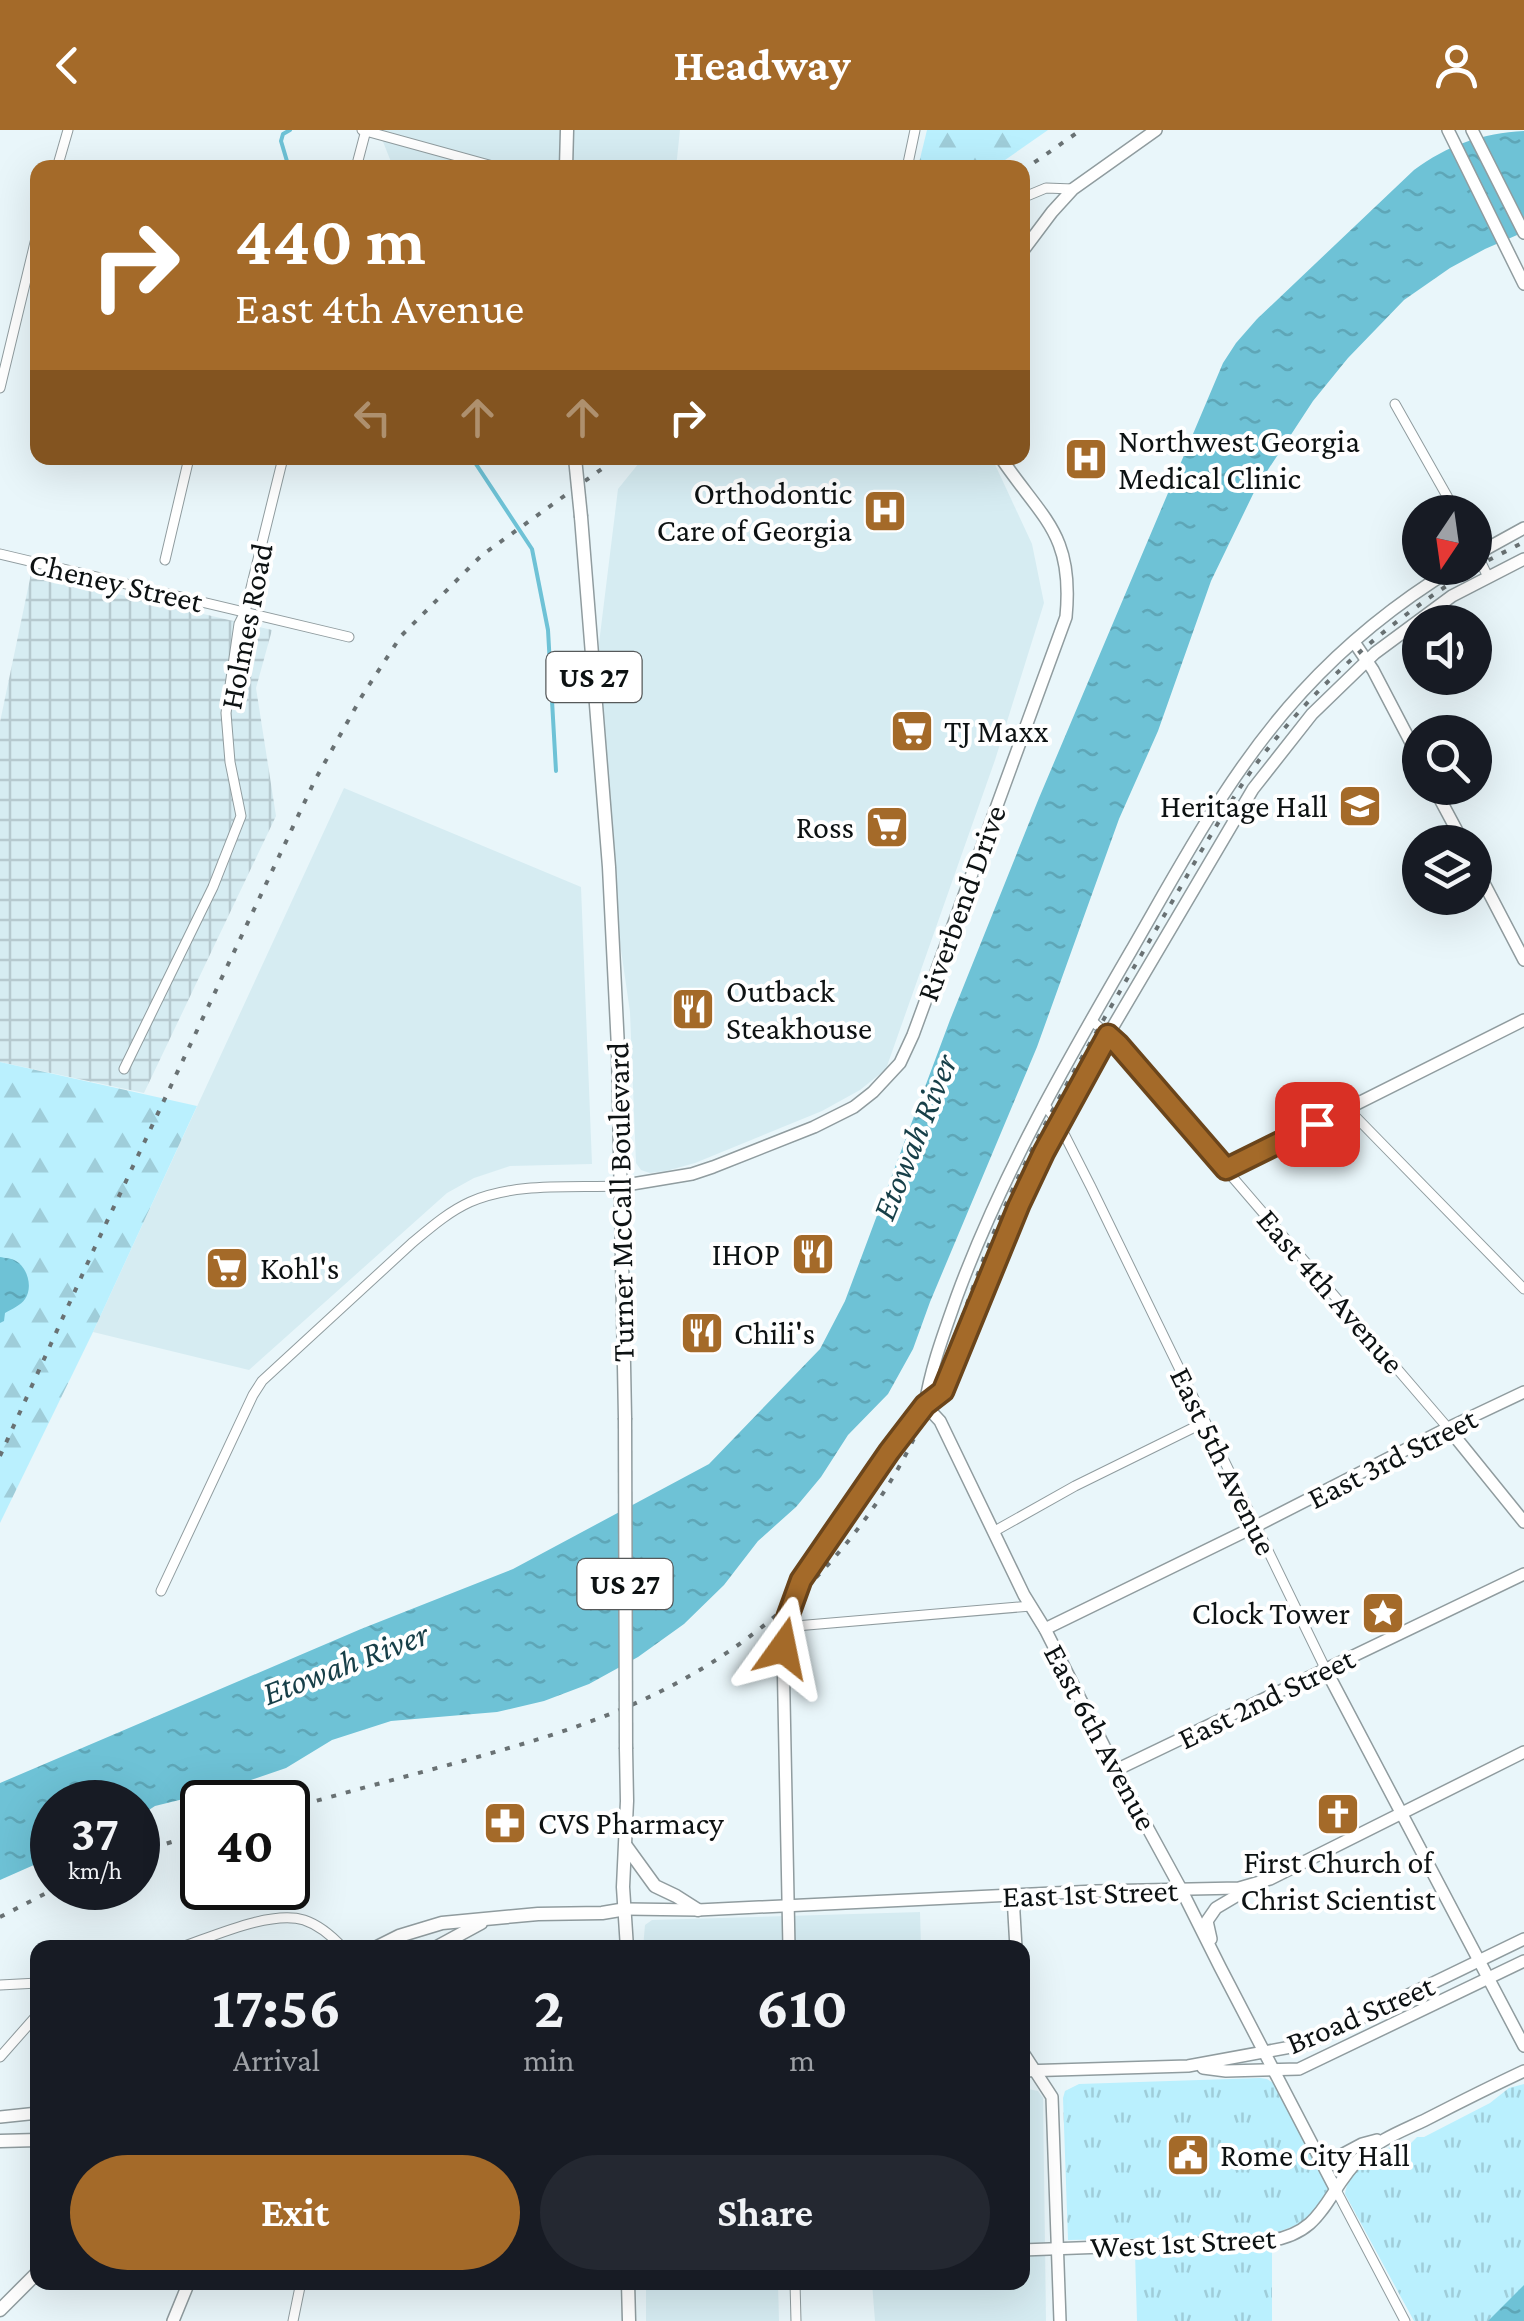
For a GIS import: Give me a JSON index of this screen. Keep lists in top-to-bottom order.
{
  "streets": {
    "main road": ["US 27", "Turner McCall Boulevard"],
    "street": [
      "Cheney Street",
      "Holmes Road",
      "Riverbend Drive",
      "East 4th Avenue",
      "East 3rd Street",
      "East 5th Avenue",
      "East 2nd Street",
      "East 6th Avenue",
      "East 1st Street",
      "Broad Street",
      "West 1st Street"
    ]
  },
  "crossings": [
    ["Cheney Street", "Holmes Road"],
    ["Riverbend Drive", "Turner McCall Boulevard"],
    ["Turner McCall Boulevard", "East 1st Street"],
    ["East 4th Avenue", "East 3rd Street"],
    ["East 3rd Street", "East 5th Avenue"],
    ["East 3rd Street", "East 6th Avenue"],
    ["East 5th Avenue", "East 2nd Street"],
    ["East 5th Avenue", "East 1st Street"],
    ["East 5th Avenue", "Broad Street"],
    ["East 2nd Street", "East 6th Avenue"],
    ["East 6th Avenue", "East 1st Street"],
    ["East 6th Avenue", "Broad Street"],
    ["East 6th Avenue", "West 1st Street"]
  ],
  "water": ["Etowah River"],
  "places": {
    "hospital": ["Northwest Georgia Medical Clinic", "Orthodontic Care of Georgia"],
    "supermarket": ["TJ Maxx", "Ross", "Kohl's"],
    "school or university": ["Heritage Hall"],
    "restaurant": ["Outback Steakhouse", "IHOP", "Chili's"],
    "place": ["Clock Tower"],
    "church": ["First Church of Christ Scientist"],
    "pharmacy": ["CVS Pharmacy"],
    "public building": ["Rome City Hall"]
  },
  "north": "bottom",
  "page": {
    "header": "Headway",
    "turn": ["440 m", "East 4th Avenue"],
    "speed": "37 km/h",
    "limit": "40",
    "eta": [
      "17:56",
      "Arrival",
      "2",
      "min",
      "610",
      "m"
    ],
    "buttons": ["Exit", "Share"]
  }
}
